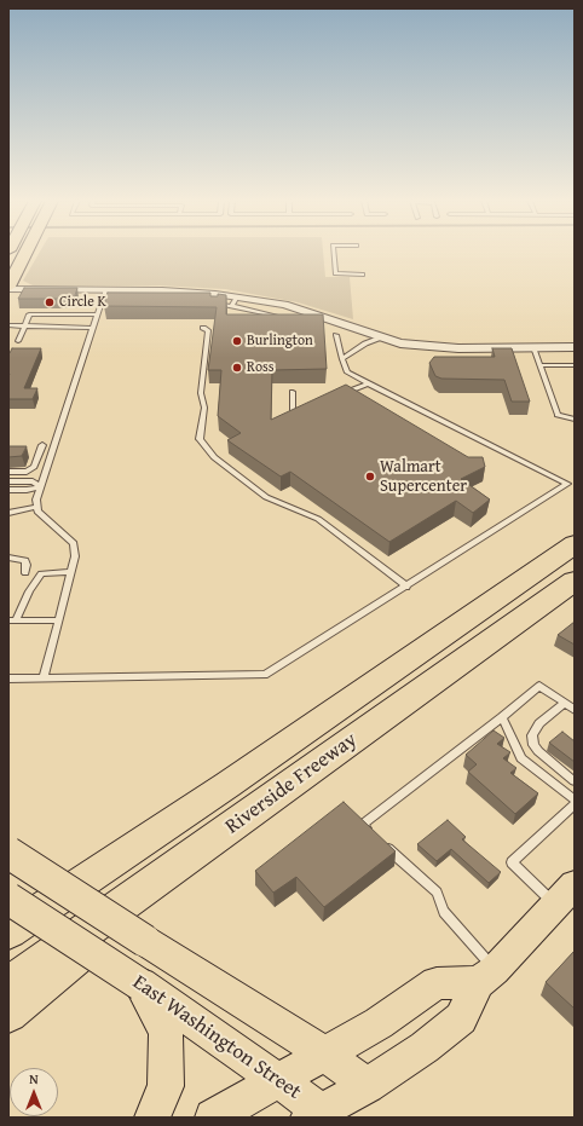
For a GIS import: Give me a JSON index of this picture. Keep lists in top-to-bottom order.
{
  "streets": {
    "highway": ["Riverside Freeway"],
    "main road": ["East Washington Street"]
  },
  "places": [
    "Circle K",
    "Burlington",
    "Ross",
    "Walmart Supercenter"
  ],
  "north": "top"
}
